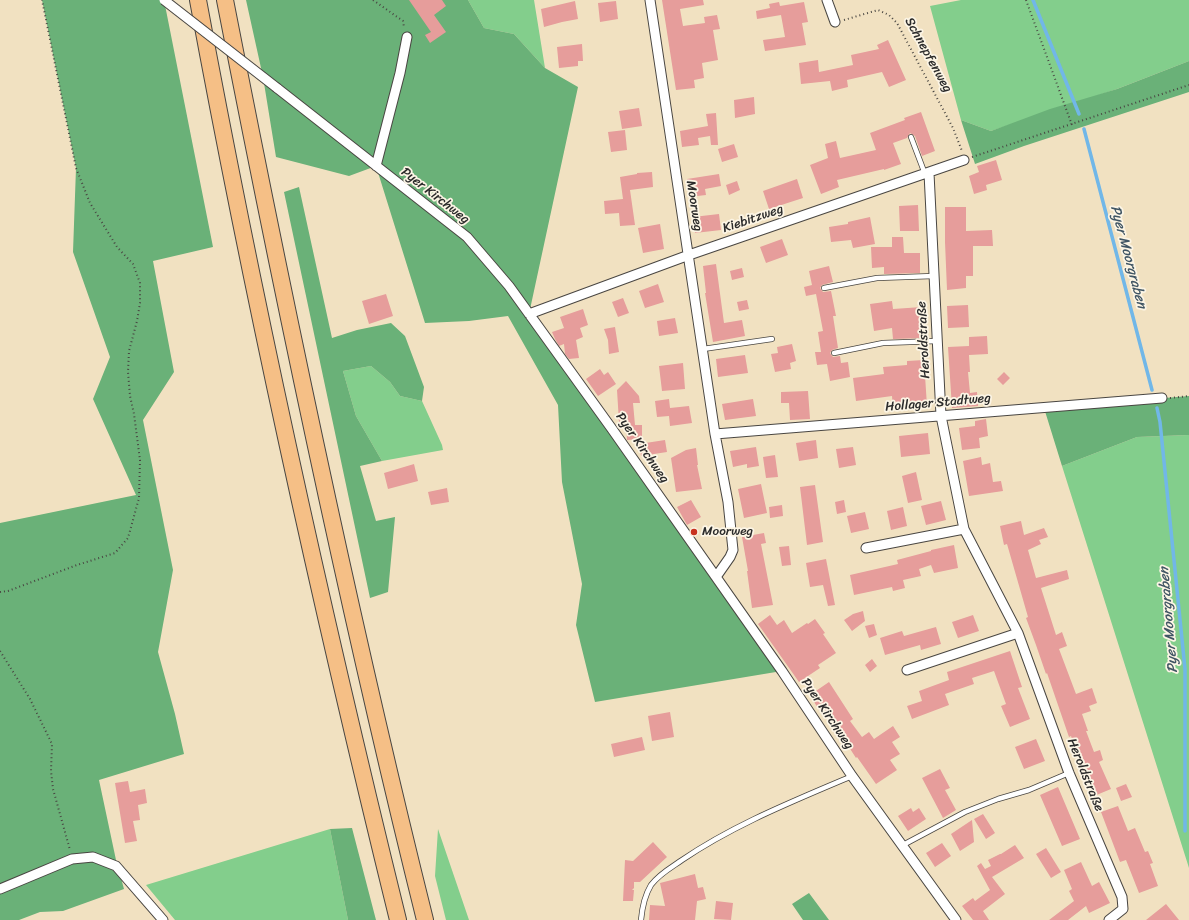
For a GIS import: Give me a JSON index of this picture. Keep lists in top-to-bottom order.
{
  "streets": {
    "street": [
      "Pyer Kirchweg",
      "Moorweg",
      "Kiebitzweg",
      "Heroldstraße",
      "Hollager Stadtweg"
    ],
    "path": ["Schnepfenweg"]
  },
  "crossings": [
    ["Schnepfenweg", "Kiebitzweg"],
    ["Pyer Kirchweg", "Moorweg"],
    ["Pyer Kirchweg", "Kiebitzweg"],
    ["Moorweg", "Kiebitzweg"],
    ["Moorweg", "Hollager Stadtweg"],
    ["Kiebitzweg", "Heroldstraße"],
    ["Heroldstraße", "Hollager Stadtweg"]
  ],
  "water": ["Pyer Moorgraben"],
  "places": ["Moorweg"]
}
